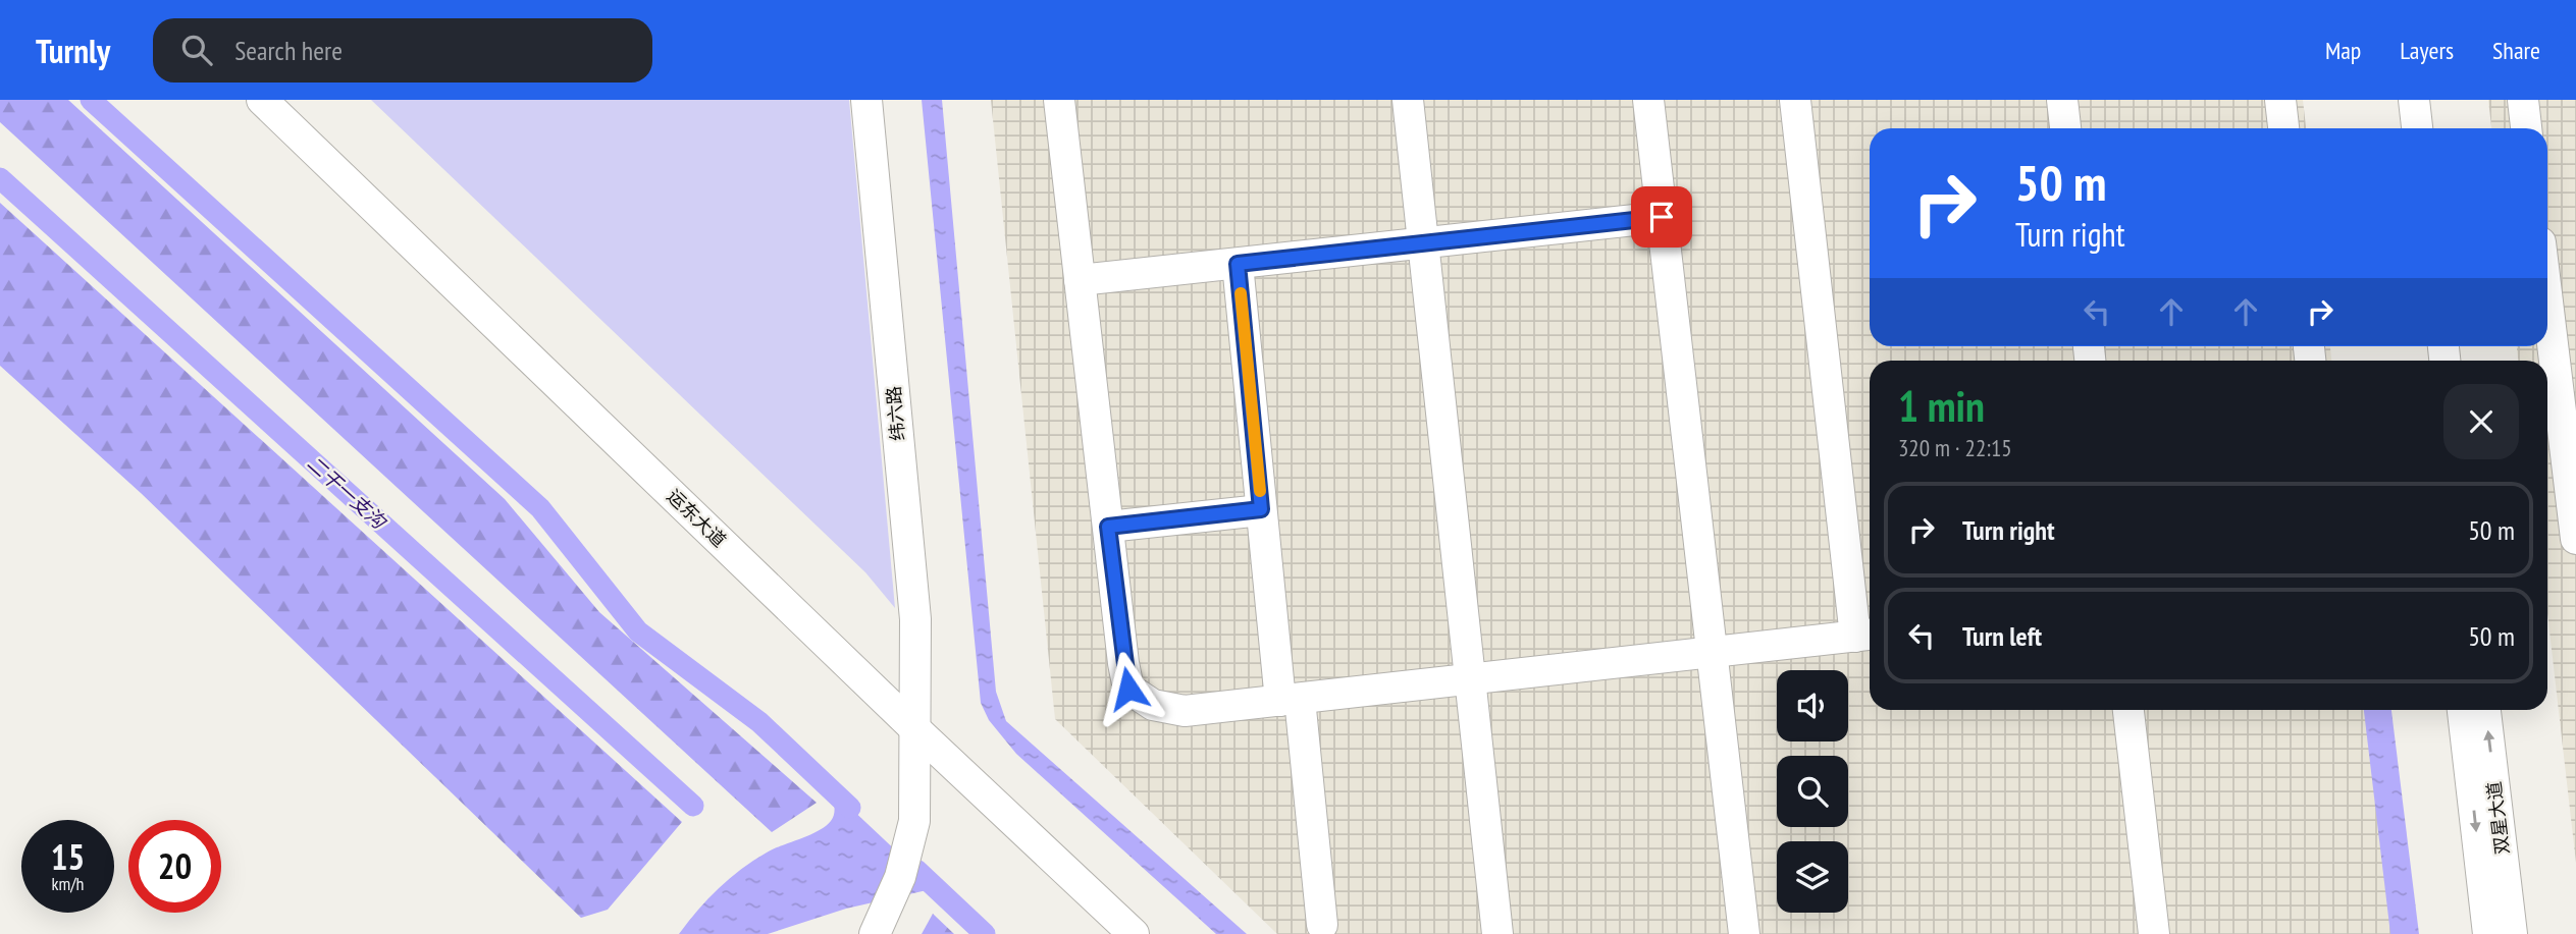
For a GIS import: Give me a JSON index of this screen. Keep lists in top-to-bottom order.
{
  "streets": {
    "street": ["纬六路", "运东大道", "双星大道"]
  },
  "crossings": [
    ["纬六路", "运东大道"]
  ],
  "water": ["二干一支沟"],
  "page": {
    "header": "Turnly",
    "search": "Search here",
    "nav": ["Map", "Layers", "Share"],
    "turn": ["50 m", "Turn right"],
    "heading": ["1 min", "320 m · 22:15"],
    "list": [
      {
        "name": "Turn right",
        "value": "50 m"
      },
      {
        "name": "Turn left",
        "value": "50 m"
      }
    ],
    "speed": "15 km/h",
    "limit": "20"
  }
}
